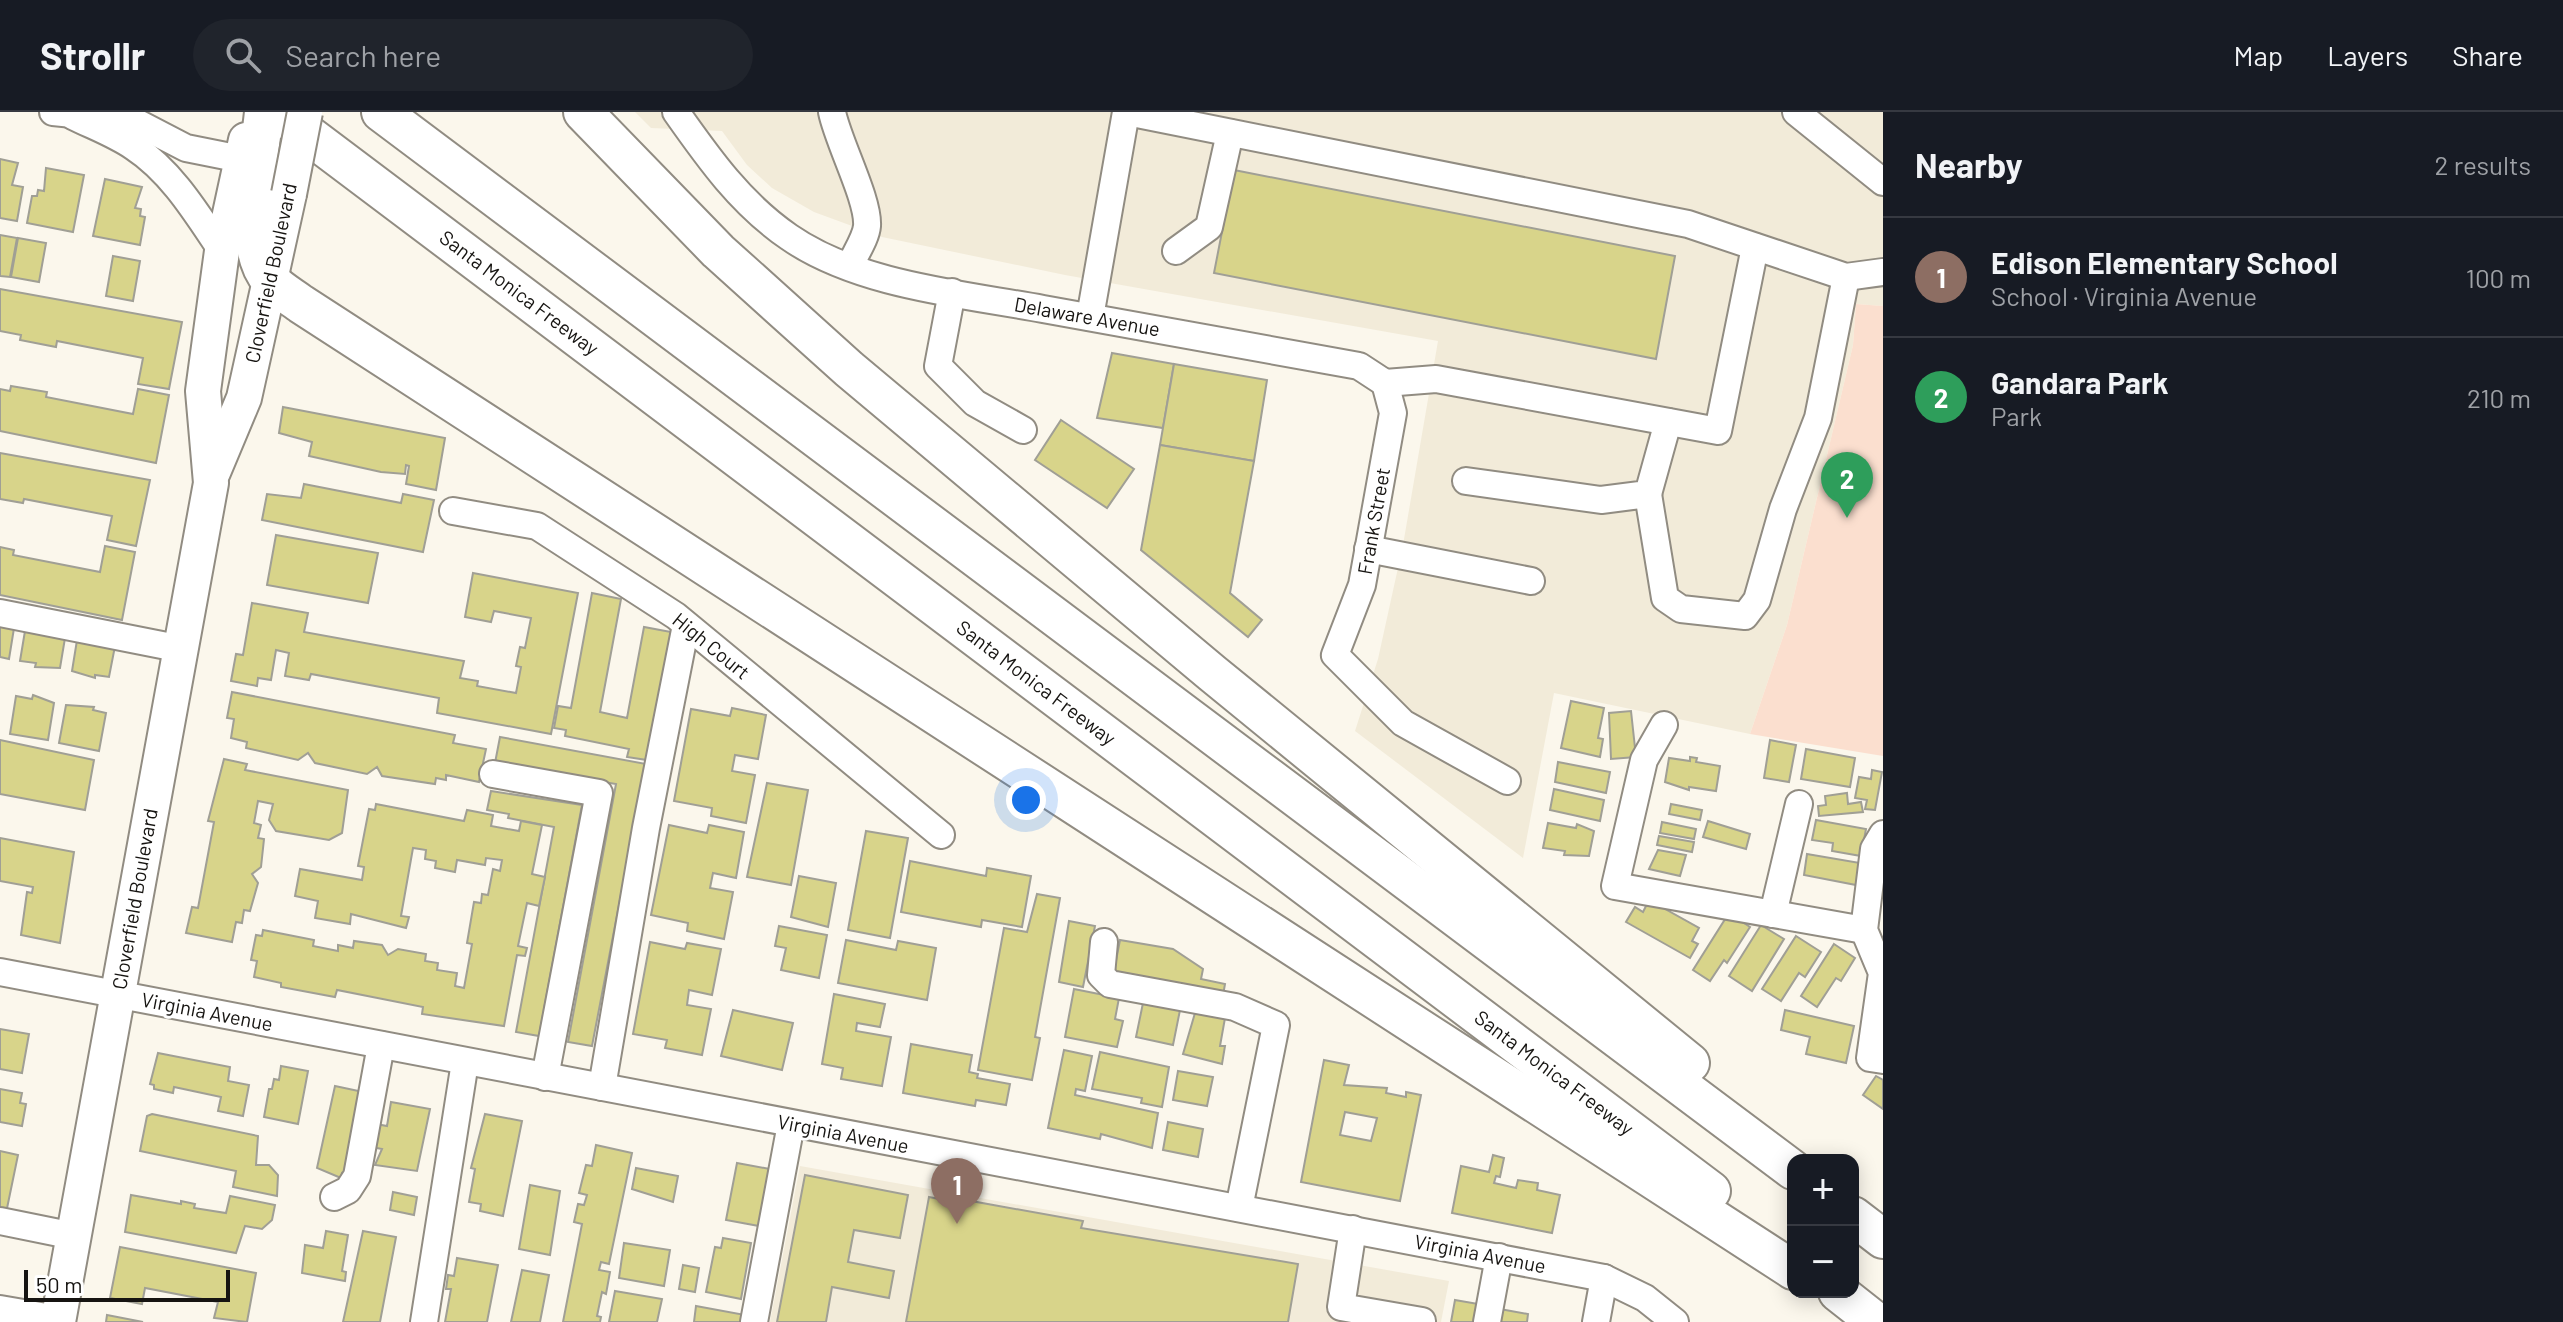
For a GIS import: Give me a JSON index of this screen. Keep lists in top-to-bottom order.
{
  "streets": {
    "highway": ["Santa Monica Freeway"],
    "main road": ["Cloverfield Boulevard"],
    "street": [
      "Delaware Avenue",
      "Frank Street",
      "High Court",
      "Virginia Avenue"
    ]
  },
  "crossings": [
    ["Cloverfield Boulevard", "Virginia Avenue"],
    ["Delaware Avenue", "Frank Street"]
  ],
  "scale_bar": "50 m",
  "page": {
    "header": "Strollr",
    "search": "Search here",
    "nav": ["Map", "Layers", "Share"],
    "heading": ["Nearby", "2 results"],
    "list": [
      {
        "mark": "1",
        "name": "Edison Elementary School",
        "note": "School · Virginia Avenue",
        "value": "100 m"
      },
      {
        "mark": "2",
        "name": "Gandara Park",
        "note": "Park",
        "value": "210 m"
      }
    ],
    "pins": ["2", "1"],
    "map_buttons": ["+", "−"],
    "scale": "50 m"
  }
}
